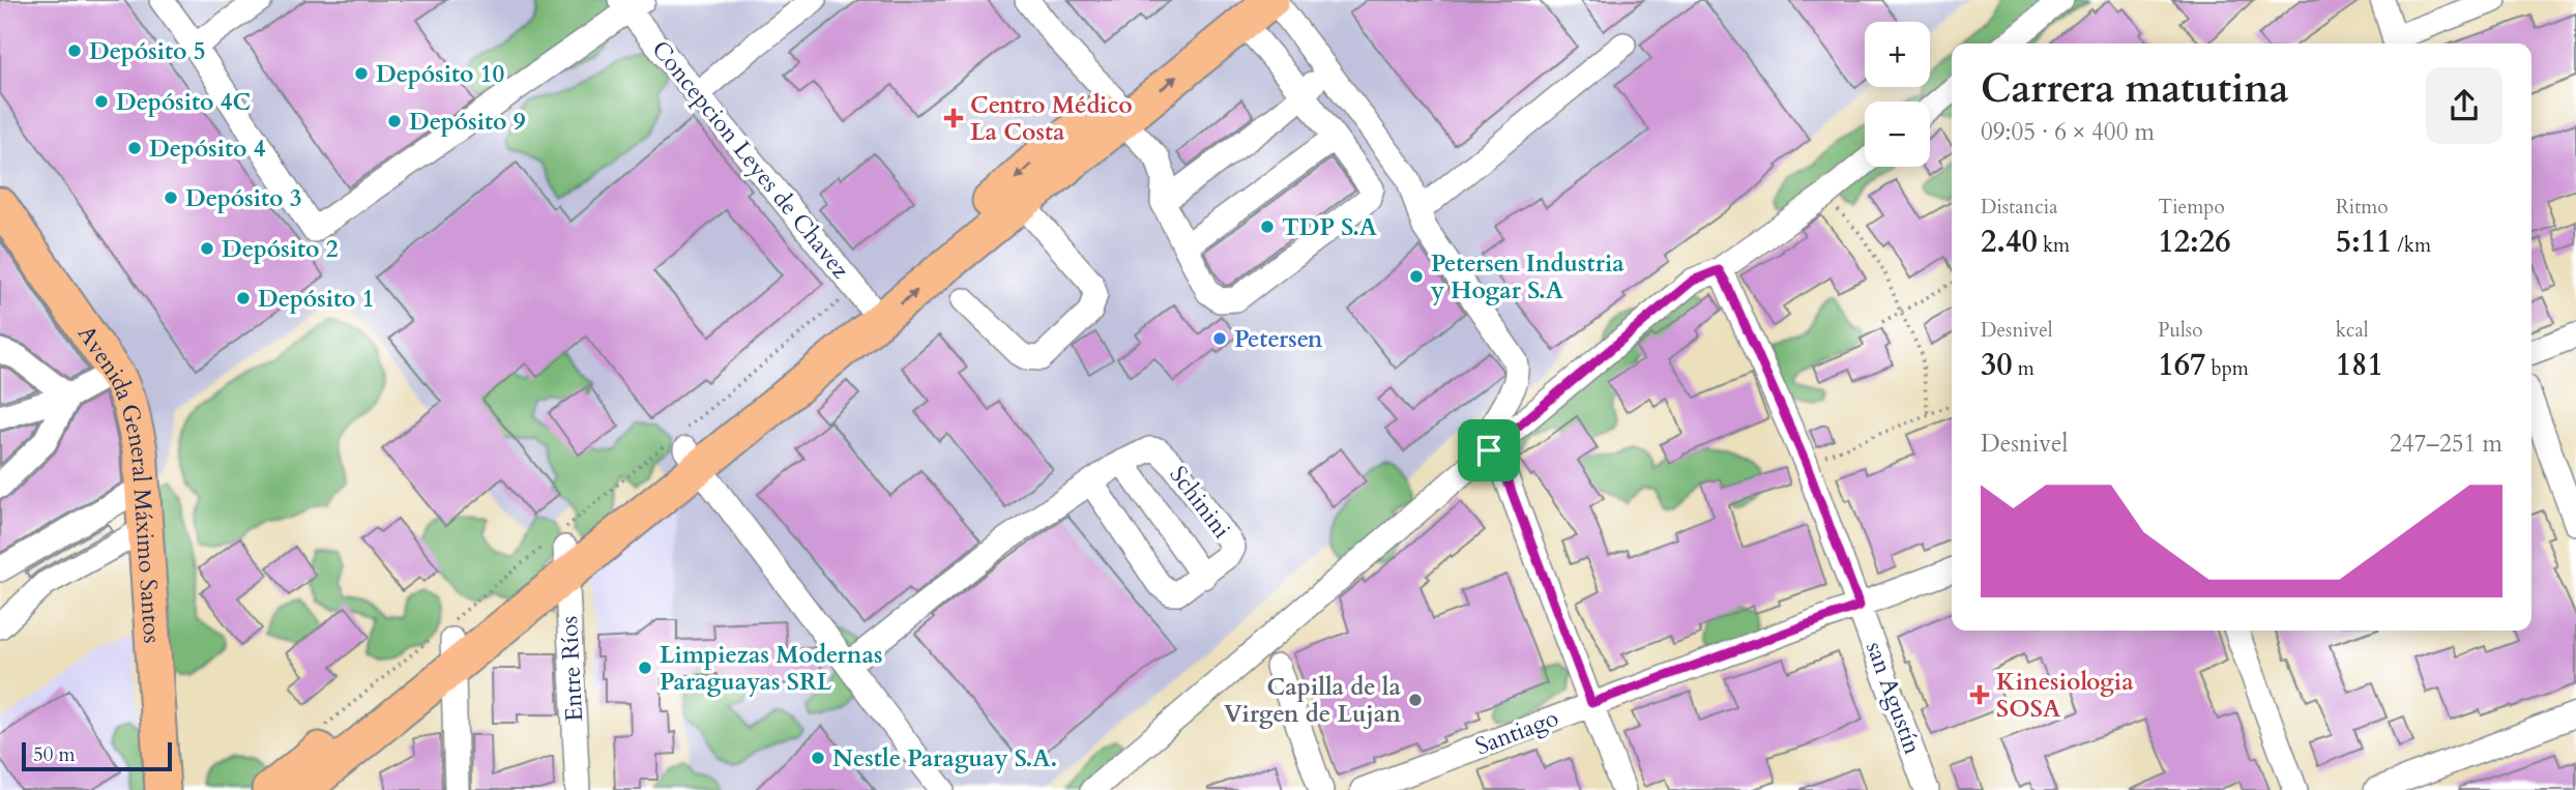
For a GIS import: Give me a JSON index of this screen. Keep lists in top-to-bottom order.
{
  "streets": {
    "highway": ["Avenida General Máximo Santos"],
    "street": [
      "Concepcion Leyes de Chavez",
      "Schinini",
      "Entre Ríos",
      "san Agustín",
      "Santiago"
    ]
  },
  "crossings": [
    ["san Agustín", "Santiago"]
  ],
  "places": {
    "other": [
      "Depósito 5",
      "Depósito 10",
      "Depósito 4C",
      "Depósito 9",
      "Depósito 4",
      "Depósito 3",
      "TDP S.A",
      "Depósito 2",
      "Petersen Industria y Hogar S.A",
      "Depósito 1",
      "Petersen",
      "Limpiezas Modernas Paraguayas SRL",
      "Capilla de la Virgen de Lujan",
      "Nestle Paraguay S.A."
    ],
    "health": ["Centro Médico La Costa", "Kinesiologia SOSA"]
  },
  "scale_bar": "50 m",
  "page": {
    "map_buttons": ["+", "−"],
    "heading": ["Carrera matutina", "09:05 · 6 × 400 m"],
    "stats": [
      ["Distancia", "2.40 km"],
      ["Tiempo", "12:26"],
      ["Ritmo", "5:11 /km"],
      ["Desnivel", "30 m"],
      ["Pulso", "167 bpm"],
      ["kcal", "181"]
    ],
    "chart": ["Desnivel", "247–251 m"],
    "scale": "50 m"
  }
}
